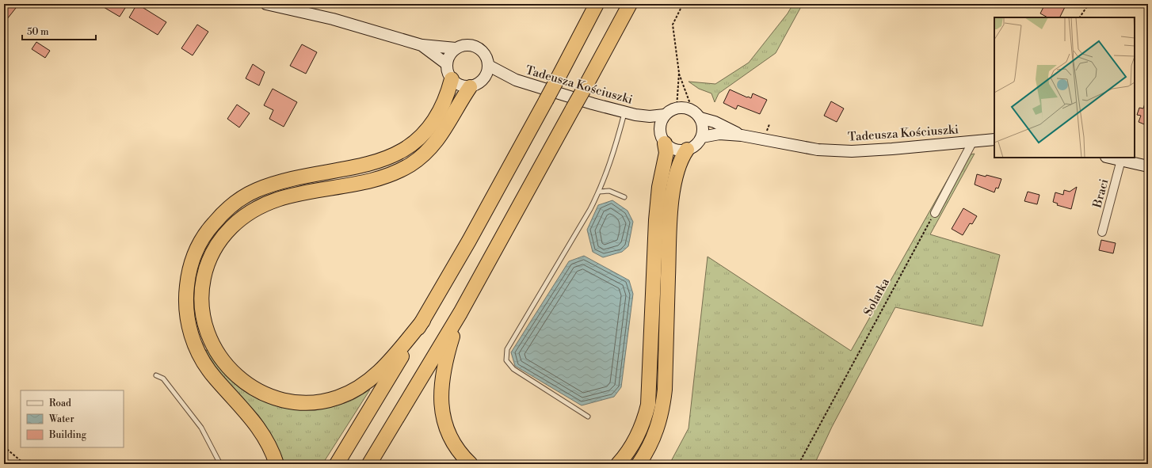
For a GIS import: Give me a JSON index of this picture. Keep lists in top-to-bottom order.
{
  "streets": {
    "street": ["Tadeusza Kościuszki", "Braci"],
    "path": ["Solarka"]
  },
  "legend": ["Road", "Water", "Building"],
  "scale_bar": "50 m"
}
